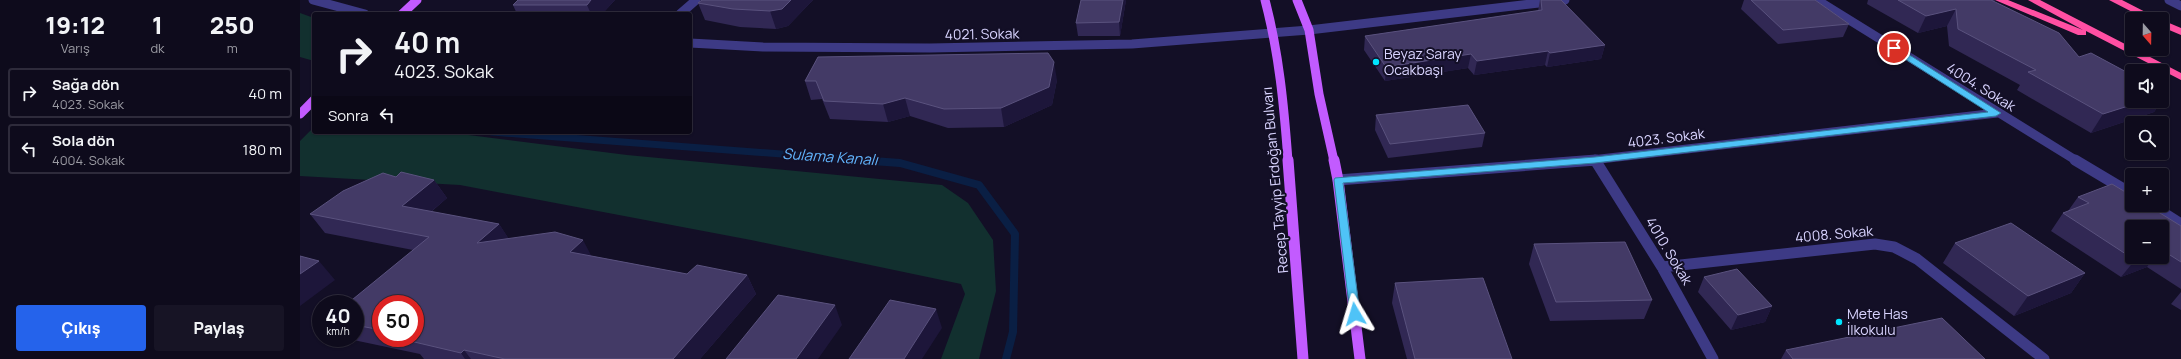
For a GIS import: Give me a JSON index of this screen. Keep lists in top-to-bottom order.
{
  "streets": {
    "main road": ["Recep Tayyip Erdoğan Bulvarı"],
    "street": [
      "4021. Sokak",
      "4004. Sokak",
      "4023. Sokak",
      "4008. Sokak",
      "4010. Sokak"
    ]
  },
  "crossings": [
    ["4021. Sokak", "Recep Tayyip Erdoğan Bulvarı"],
    ["4004. Sokak", "4023. Sokak"],
    ["4023. Sokak", "4010. Sokak"],
    ["4008. Sokak", "4010. Sokak"]
  ],
  "water": ["Sulama Kanalı"],
  "places": ["Beyaz Saray Ocakbaşı", "Mete Has İlkokulu"],
  "north": "bottom",
  "page": {
    "eta": [
      "19:12",
      "Varış",
      "1",
      "dk",
      "250",
      "m"
    ],
    "map_buttons": ["+", "−"],
    "turn": ["40 m", "4023. Sokak"],
    "list": [
      {
        "name": "Sağa dön",
        "note": "4023. Sokak",
        "value": "40 m"
      },
      {
        "name": "Sola dön",
        "note": "4004. Sokak",
        "value": "180 m"
      }
    ],
    "then": "Sonra",
    "speed": "40 km/h",
    "limit": "50",
    "buttons": ["Çıkış", "Paylaş"]
  }
}
